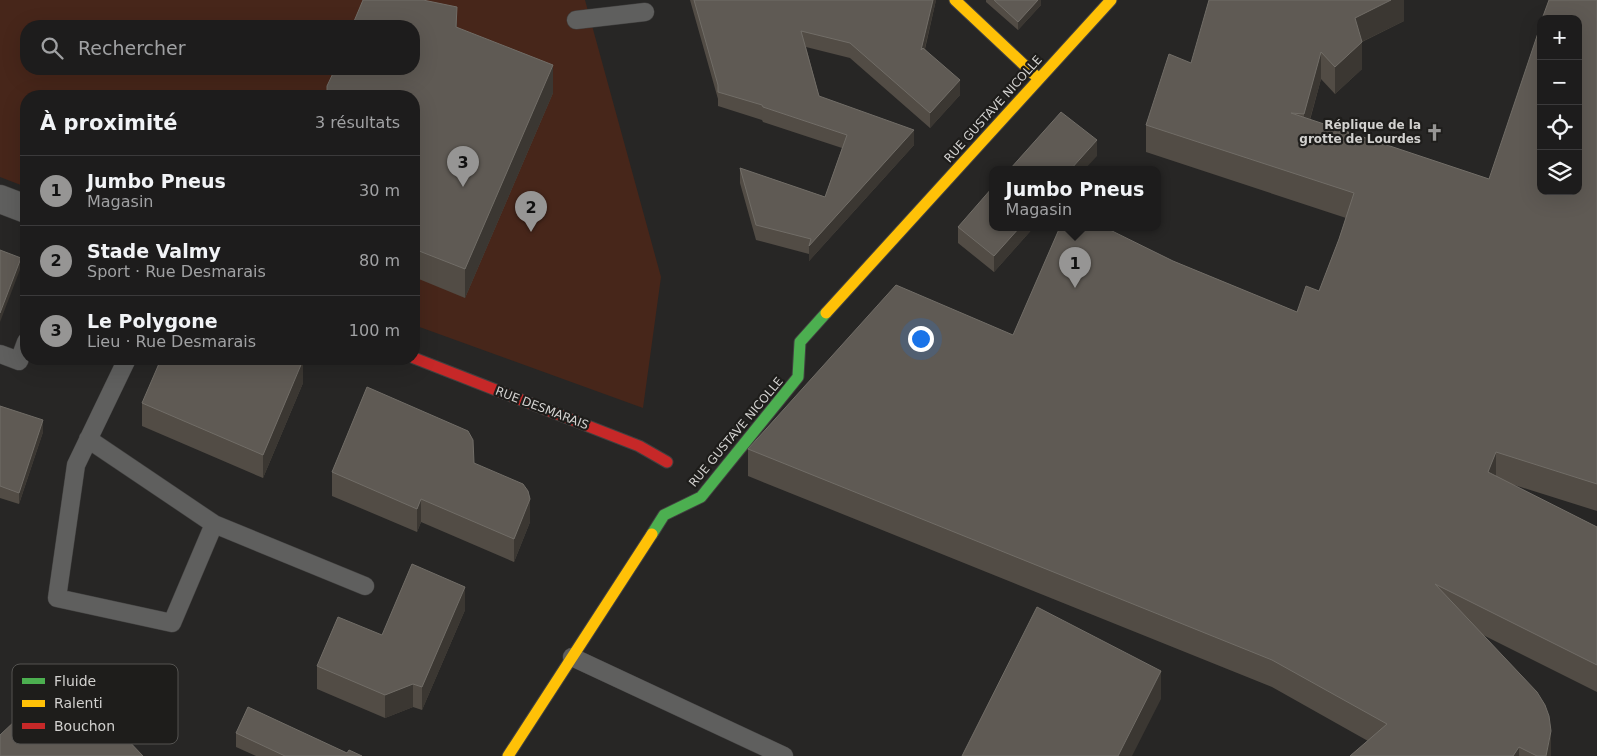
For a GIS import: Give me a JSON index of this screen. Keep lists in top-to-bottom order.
{
  "streets": {
    "street": ["RUE GUSTAVE NICOLLE", "RUE DESMARAIS"]
  },
  "places": {
    "church": ["Réplique de la grotte de Lourdes"]
  },
  "legend": ["Fluide", "Ralenti", "Bouchon"],
  "page": {
    "map_buttons": ["+", "−"],
    "search": "Rechercher",
    "heading": ["À proximité", "3 résultats"],
    "pins": ["3", "2", "1"],
    "list": [
      {
        "mark": "1",
        "name": "Jumbo Pneus",
        "note": "Magasin",
        "value": "30 m"
      },
      {
        "mark": "2",
        "name": "Stade Valmy",
        "note": "Sport · Rue Desmarais",
        "value": "80 m"
      },
      {
        "mark": "3",
        "name": "Le Polygone",
        "note": "Lieu · Rue Desmarais",
        "value": "100 m"
      }
    ],
    "popup": ["Jumbo Pneus", "Magasin"]
  }
}
